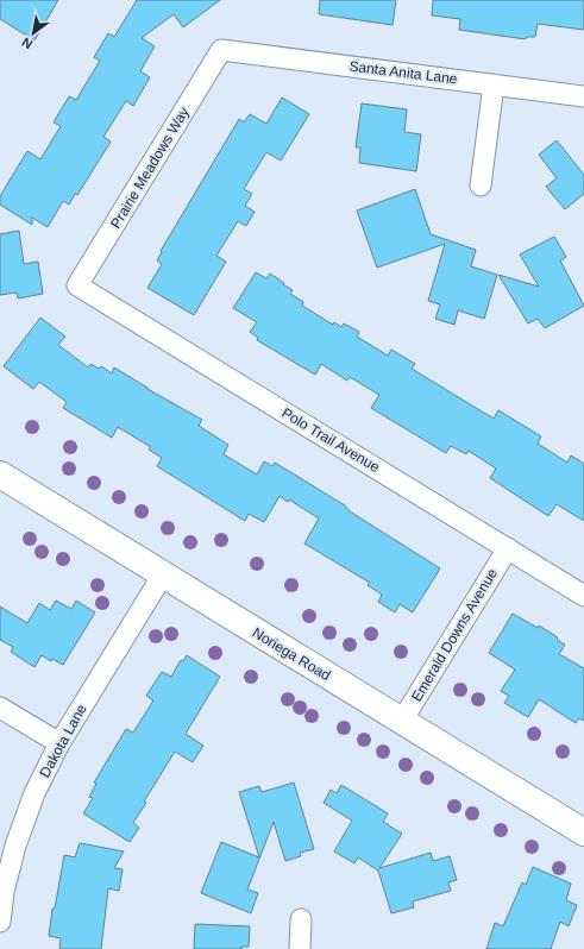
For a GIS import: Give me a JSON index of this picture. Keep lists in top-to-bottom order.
{
  "streets": {
    "street": [
      "Santa Anita Lane",
      "Prairie Meadows Way",
      "Polo Trail Avenue",
      "Emerald Downs Avenue",
      "Noriega Road",
      "Dakota Lane"
    ]
  },
  "crossings": [
    ["Santa Anita Lane", "Prairie Meadows Way"],
    ["Prairie Meadows Way", "Polo Trail Avenue"],
    ["Polo Trail Avenue", "Emerald Downs Avenue"],
    ["Emerald Downs Avenue", "Noriega Road"],
    ["Noriega Road", "Dakota Lane"]
  ],
  "north": "bottom left"
}
